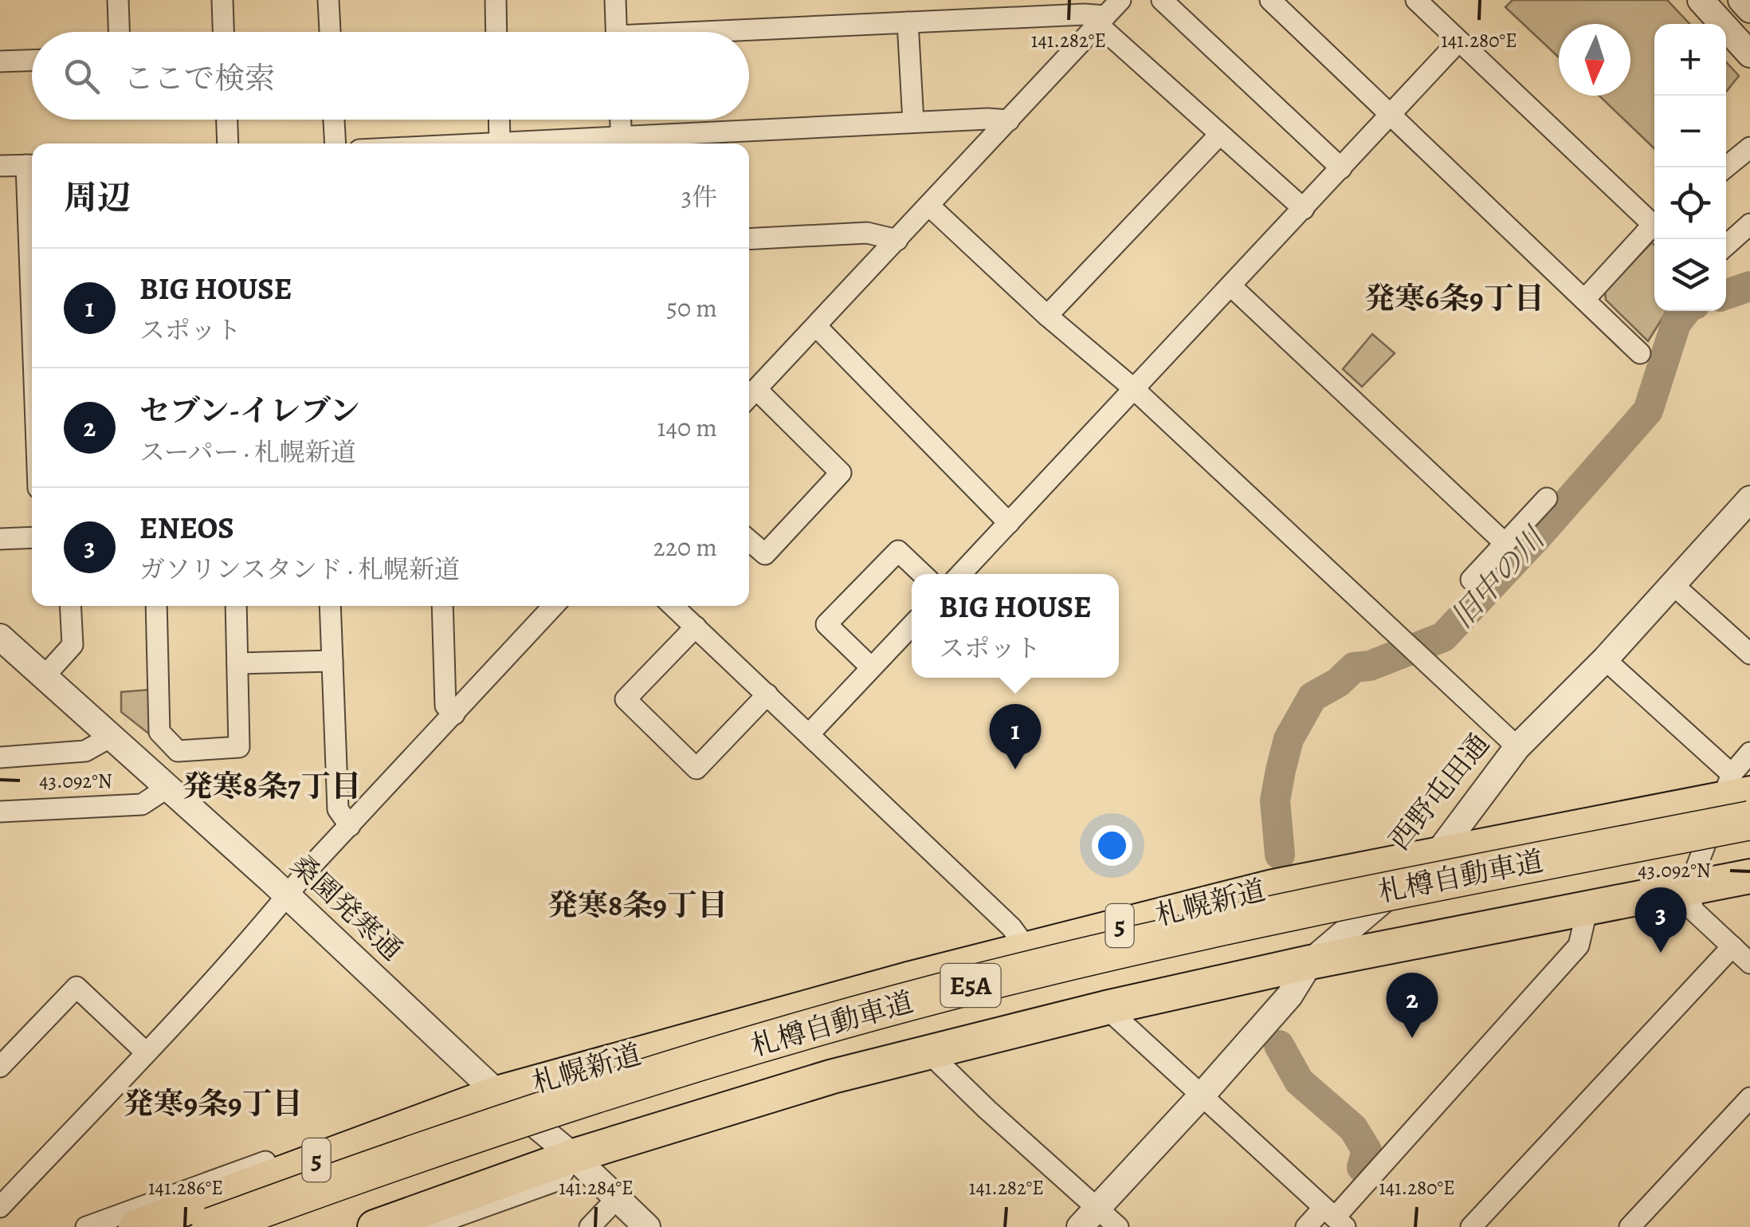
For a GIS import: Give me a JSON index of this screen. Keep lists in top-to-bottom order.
{
  "streets": {
    "highway": [
      "札樽自動車道",
      "札幌新道",
      "5",
      "E5A"
    ],
    "street": ["西野屯田通", "桑園発寒通"]
  },
  "crossings": [
    ["西野屯田通", "札幌新道"],
    ["札樽自動車道", "札幌新道"],
    ["札幌新道", "桑園発寒通"]
  ],
  "districts": [
    "発寒6条9丁目",
    "発寒8条7丁目",
    "発寒8条9丁目",
    "発寒9条9丁目"
  ],
  "water": ["旧中の川"],
  "north": "bottom",
  "page": {
    "map_buttons": ["+", "−"],
    "search": "ここで検索",
    "heading": ["周辺", "3件"],
    "list": [
      {
        "mark": "1",
        "name": "BIG HOUSE",
        "note": "スポット",
        "value": "50 m"
      },
      {
        "mark": "2",
        "name": "セブン-イレブン",
        "note": "スーパー · 札幌新道",
        "value": "140 m"
      },
      {
        "mark": "3",
        "name": "ENEOS",
        "note": "ガソリンスタンド · 札幌新道",
        "value": "220 m"
      }
    ],
    "popup": ["BIG HOUSE", "スポット"],
    "pins": ["1", "3", "2"]
  },
  "coordinates": [
    "141.282°E",
    "141.280°E",
    "43.092°N",
    "141.286°E",
    "141.284°E"
  ]
}
